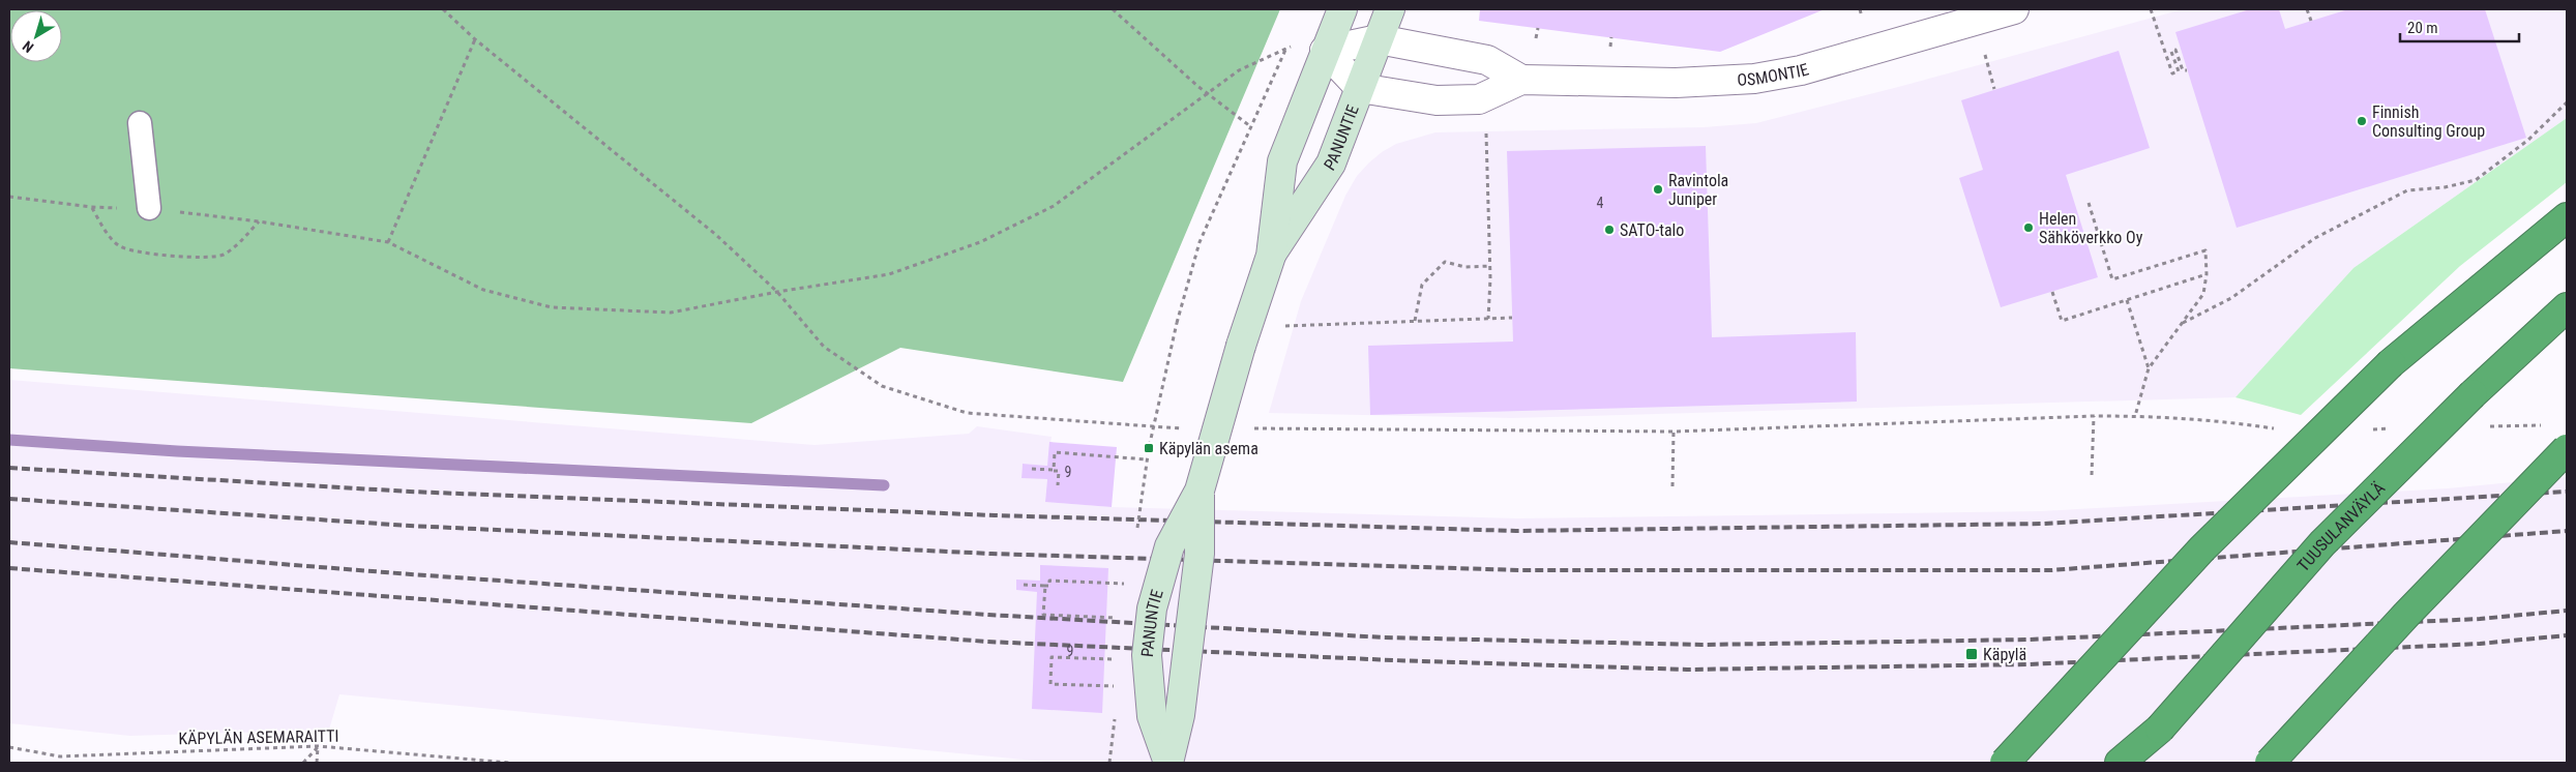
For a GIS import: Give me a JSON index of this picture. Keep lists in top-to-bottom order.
{
  "streets": {
    "highway": ["TUUSULANVÄYLÄ"],
    "main road": ["PANUNTIE"],
    "street": ["OSMONTIE"],
    "path": ["KÄPYLÄN ASEMARAITTI"]
  },
  "crossings": [
    ["OSMONTIE", "PANUNTIE"]
  ],
  "places": {
    "other": [
      "Finnish Consulting Group",
      "Ravintola Juniper",
      "Helen Sähköverkko Oy",
      "SATO-talo"
    ],
    "transit": ["Käpylän asema", "Käpylä"]
  },
  "house_numbers": ["4", "9", "9"],
  "scale_bar": "20 m",
  "north": "bottom left"
}
